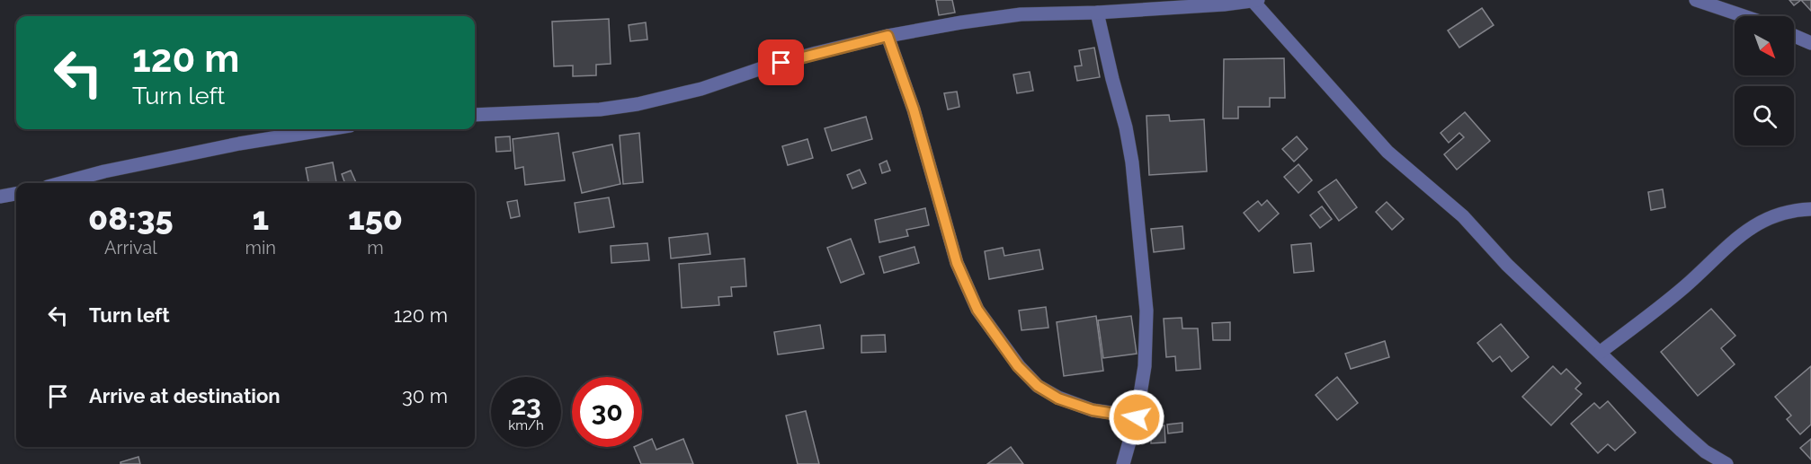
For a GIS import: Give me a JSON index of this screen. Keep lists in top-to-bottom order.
{
  "north": "bottom right",
  "page": {
    "turn": ["120 m", "Turn left"],
    "eta": [
      "08:35",
      "Arrival",
      "1",
      "min",
      "150",
      "m"
    ],
    "list": [
      {
        "name": "Turn left",
        "value": "120 m"
      },
      {
        "name": "Arrive at destination",
        "value": "30 m"
      }
    ],
    "speed": "23 km/h",
    "limit": "30"
  }
}
